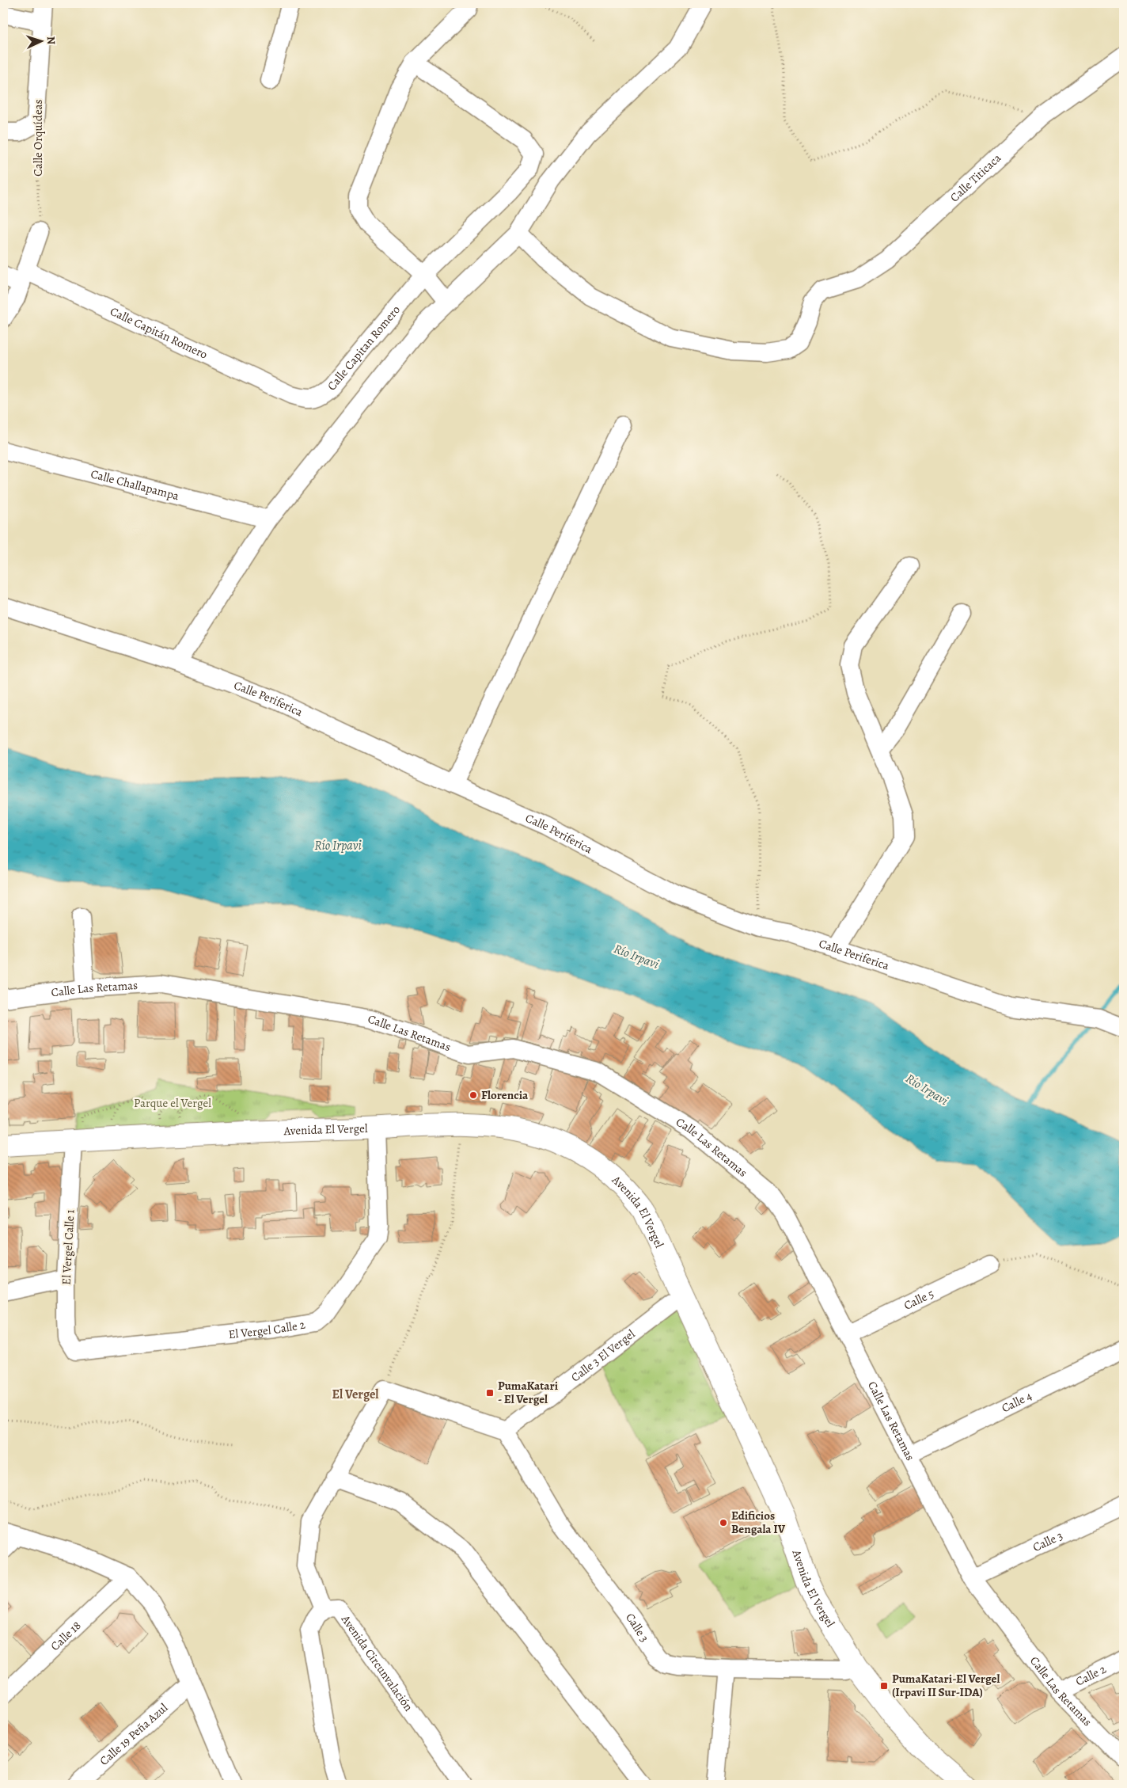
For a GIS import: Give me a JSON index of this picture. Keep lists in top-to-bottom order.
{
  "streets": {
    "main road": ["Avenida El Vergel"],
    "street": [
      "Calle Orquídeas",
      "Calle Titicaca",
      "Calle Capitán Romero",
      "Calle Capitan Romero",
      "Calle Challapampa",
      "Calle Periferica",
      "Calle Las Retamas",
      "El Vergel Calle 1",
      "Calle 5",
      "El Vergel Calle 2",
      "Calle 3 El Vergel",
      "Calle 4",
      "Calle 3",
      "Calle 18",
      "Avenida Circunvalación",
      "Calle 2",
      "Calle 19 Peña Azul"
    ]
  },
  "crossings": [
    ["Calle Capitán Romero", "Calle Capitan Romero"],
    ["Calle Las Retamas", "Calle 5"],
    ["Calle Las Retamas", "Calle 4"],
    ["Calle Las Retamas", "Calle 3"],
    ["Calle Las Retamas", "Calle 2"],
    ["Avenida El Vergel", "El Vergel Calle 1"],
    ["Avenida El Vergel", "El Vergel Calle 2"],
    ["Avenida El Vergel", "Calle 3 El Vergel"],
    ["Avenida El Vergel", "Calle 3"],
    ["El Vergel Calle 1", "El Vergel Calle 2"],
    ["Calle 3 El Vergel", "Calle 3"]
  ],
  "districts": ["El Vergel"],
  "water": ["Río Irpavi"],
  "parks": ["Parque el Vergel"],
  "places": {
    "other": ["Florencia", "Edificios Bengala IV"],
    "transit": ["PumaKatari - El Vergel", "PumaKatari-El Vergel (Irpavi II Sur-IDA)"]
  },
  "north": "right"
}
